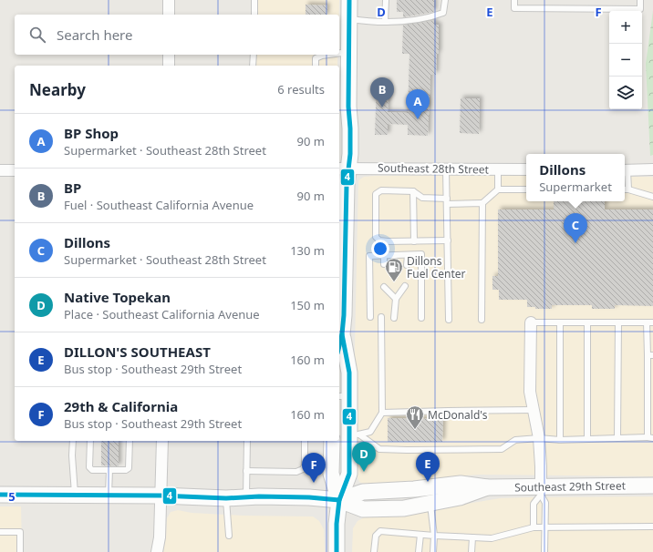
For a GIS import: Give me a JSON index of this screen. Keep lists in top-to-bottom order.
{
  "streets": {
    "main road": ["Southeast 29th Street"],
    "street": ["Southeast 28th Street"]
  },
  "places": {
    "fuel station": ["Dillons Fuel Center"],
    "restaurant": ["McDonald's"]
  },
  "lines": ["transit line 4"],
  "page": {
    "map_buttons": ["+", "−"],
    "search": "Search here",
    "heading": ["Nearby", "6 results"],
    "pins": [
      "B",
      "A",
      "C",
      "D",
      "E",
      "F"
    ],
    "list": [
      {
        "mark": "A",
        "name": "BP Shop",
        "note": "Supermarket · Southeast 28th Street",
        "value": "90 m"
      },
      {
        "mark": "B",
        "name": "BP",
        "note": "Fuel · Southeast California Avenue",
        "value": "90 m"
      },
      {
        "mark": "C",
        "name": "Dillons",
        "note": "Supermarket · Southeast 28th Street",
        "value": "130 m"
      },
      {
        "mark": "D",
        "name": "Native Topekan",
        "note": "Place · Southeast California Avenue",
        "value": "150 m"
      },
      {
        "mark": "E",
        "name": "DILLON'S SOUTHEAST",
        "note": "Bus stop · Southeast 29th Street",
        "value": "160 m"
      },
      {
        "mark": "F",
        "name": "29th & California",
        "note": "Bus stop · Southeast 29th Street",
        "value": "160 m"
      }
    ],
    "popup": ["Dillons", "Supermarket"]
  },
  "grid": {
    "columns": ["D", "E", "F"],
    "rows": ["5"]
  }
}
